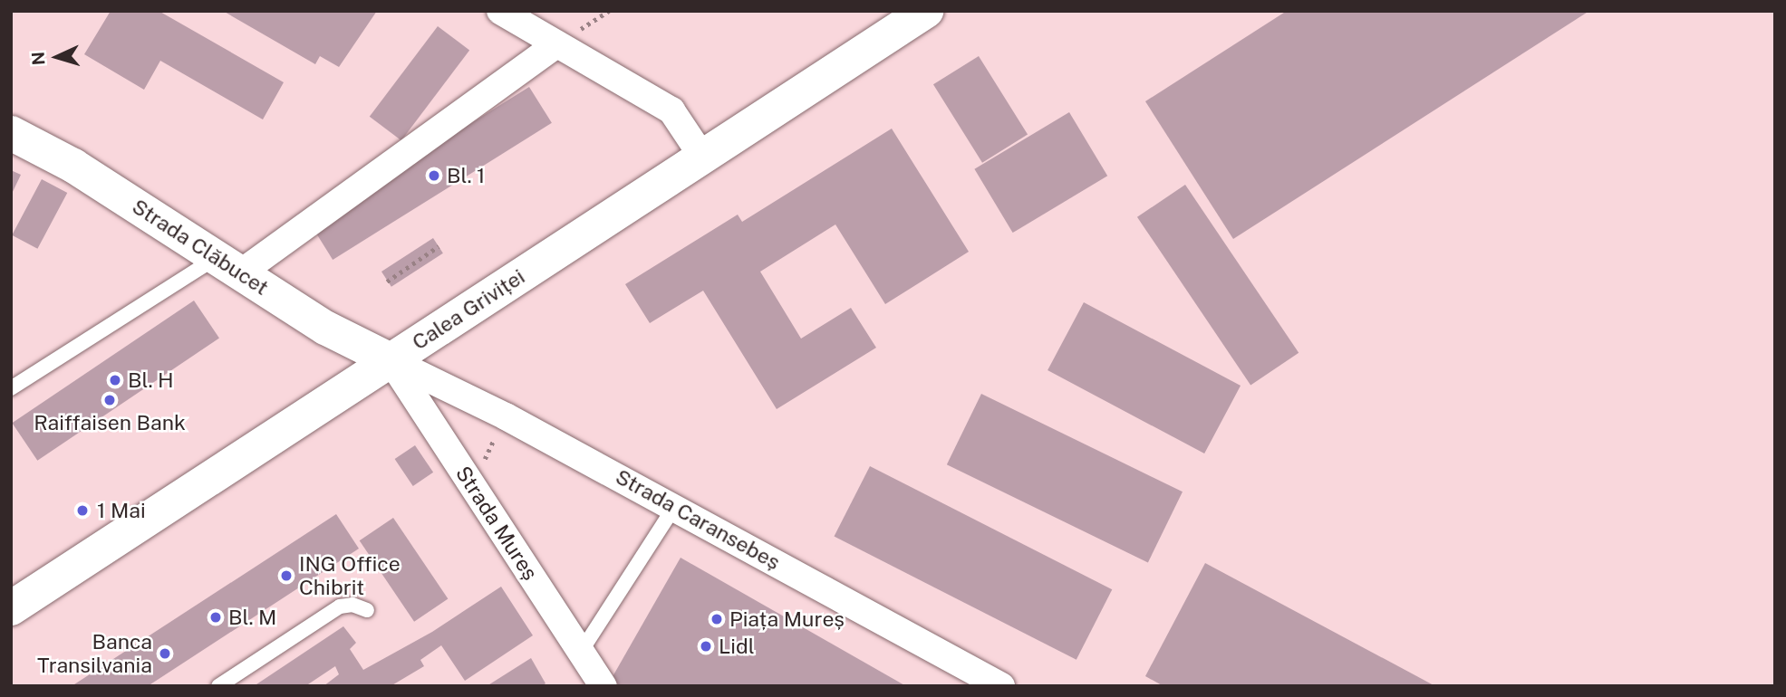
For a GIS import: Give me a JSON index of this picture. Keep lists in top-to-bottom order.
{
  "streets": {
    "main road": ["Strada Clăbucet", "Calea Griviței"],
    "street": ["Strada Caransebeș", "Strada Mureș"]
  },
  "crossings": [
    ["Strada Clăbucet", "Calea Griviței"],
    ["Strada Clăbucet", "Strada Caransebeș"],
    ["Strada Clăbucet", "Strada Mureș"],
    ["Calea Griviței", "Strada Caransebeș"],
    ["Calea Griviței", "Strada Mureș"],
    ["Strada Caransebeș", "Strada Mureș"]
  ],
  "places": [
    "Bl. 1",
    "Bl. H",
    "Raiffaisen Bank",
    "1 Mai",
    "ING Office Chibrit",
    "Bl. M",
    "Piața Mureș",
    "Lidl",
    "Banca Transilvania"
  ],
  "north": "left"
}
